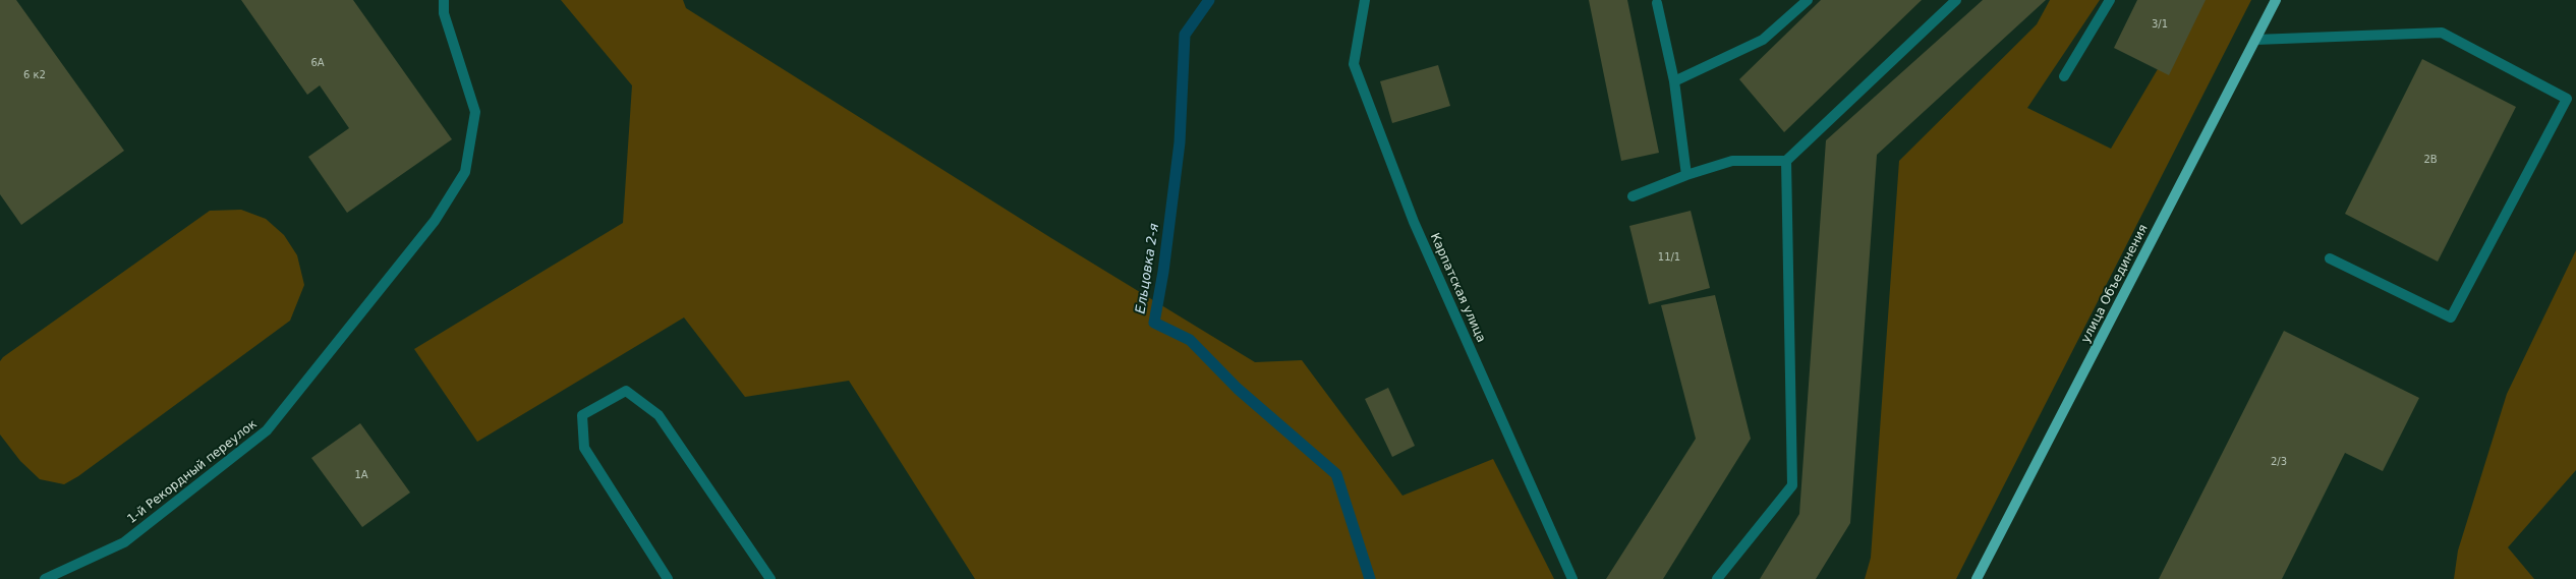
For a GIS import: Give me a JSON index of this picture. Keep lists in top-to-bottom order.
{
  "streets": {
    "main road": ["улица Объединения"],
    "street": ["Карпатская улица", "1-й Рекордный переулок"]
  },
  "water": ["Ельцовка 2-я"],
  "house_numbers": [
    "3/1",
    "6А",
    "6 к2",
    "2В",
    "11/1",
    "2/3",
    "1А"
  ]
}
